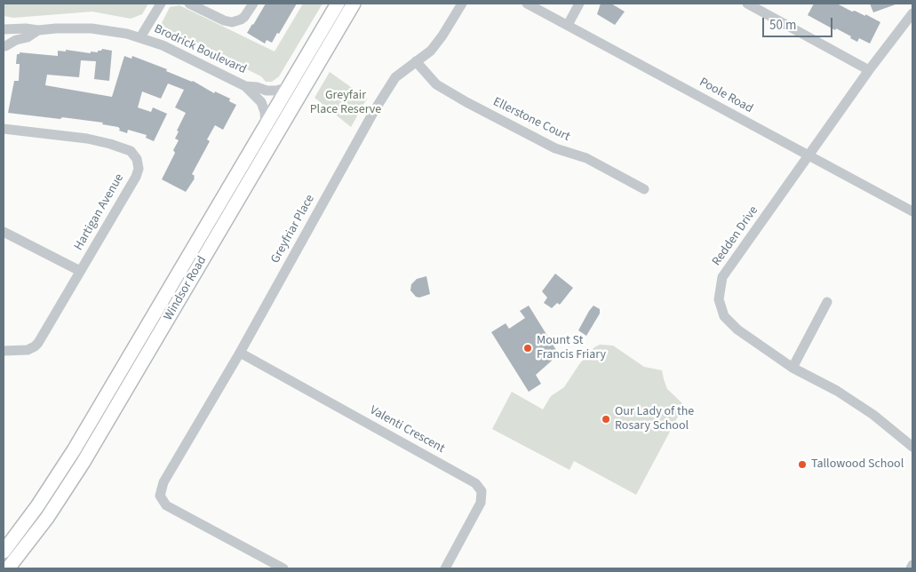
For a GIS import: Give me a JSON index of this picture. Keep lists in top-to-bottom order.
{
  "streets": {
    "main road": ["Windsor Road"],
    "street": [
      "Brodrick Boulevard",
      "Poole Road",
      "Ellerstone Court",
      "Hartigan Avenue",
      "Greyfriar Place",
      "Redden Drive",
      "Valenti Crescent"
    ]
  },
  "crossings": [
    ["Brodrick Boulevard", "Windsor Road"],
    ["Poole Road", "Redden Drive"],
    ["Ellerstone Court", "Greyfriar Place"],
    ["Greyfriar Place", "Valenti Crescent"]
  ],
  "parks": ["Greyfair Place Reserve"],
  "places": ["Mount St Francis Friary", "Our Lady of the Rosary School", "Tallowood School"],
  "scale_bar": "50 m"
}
